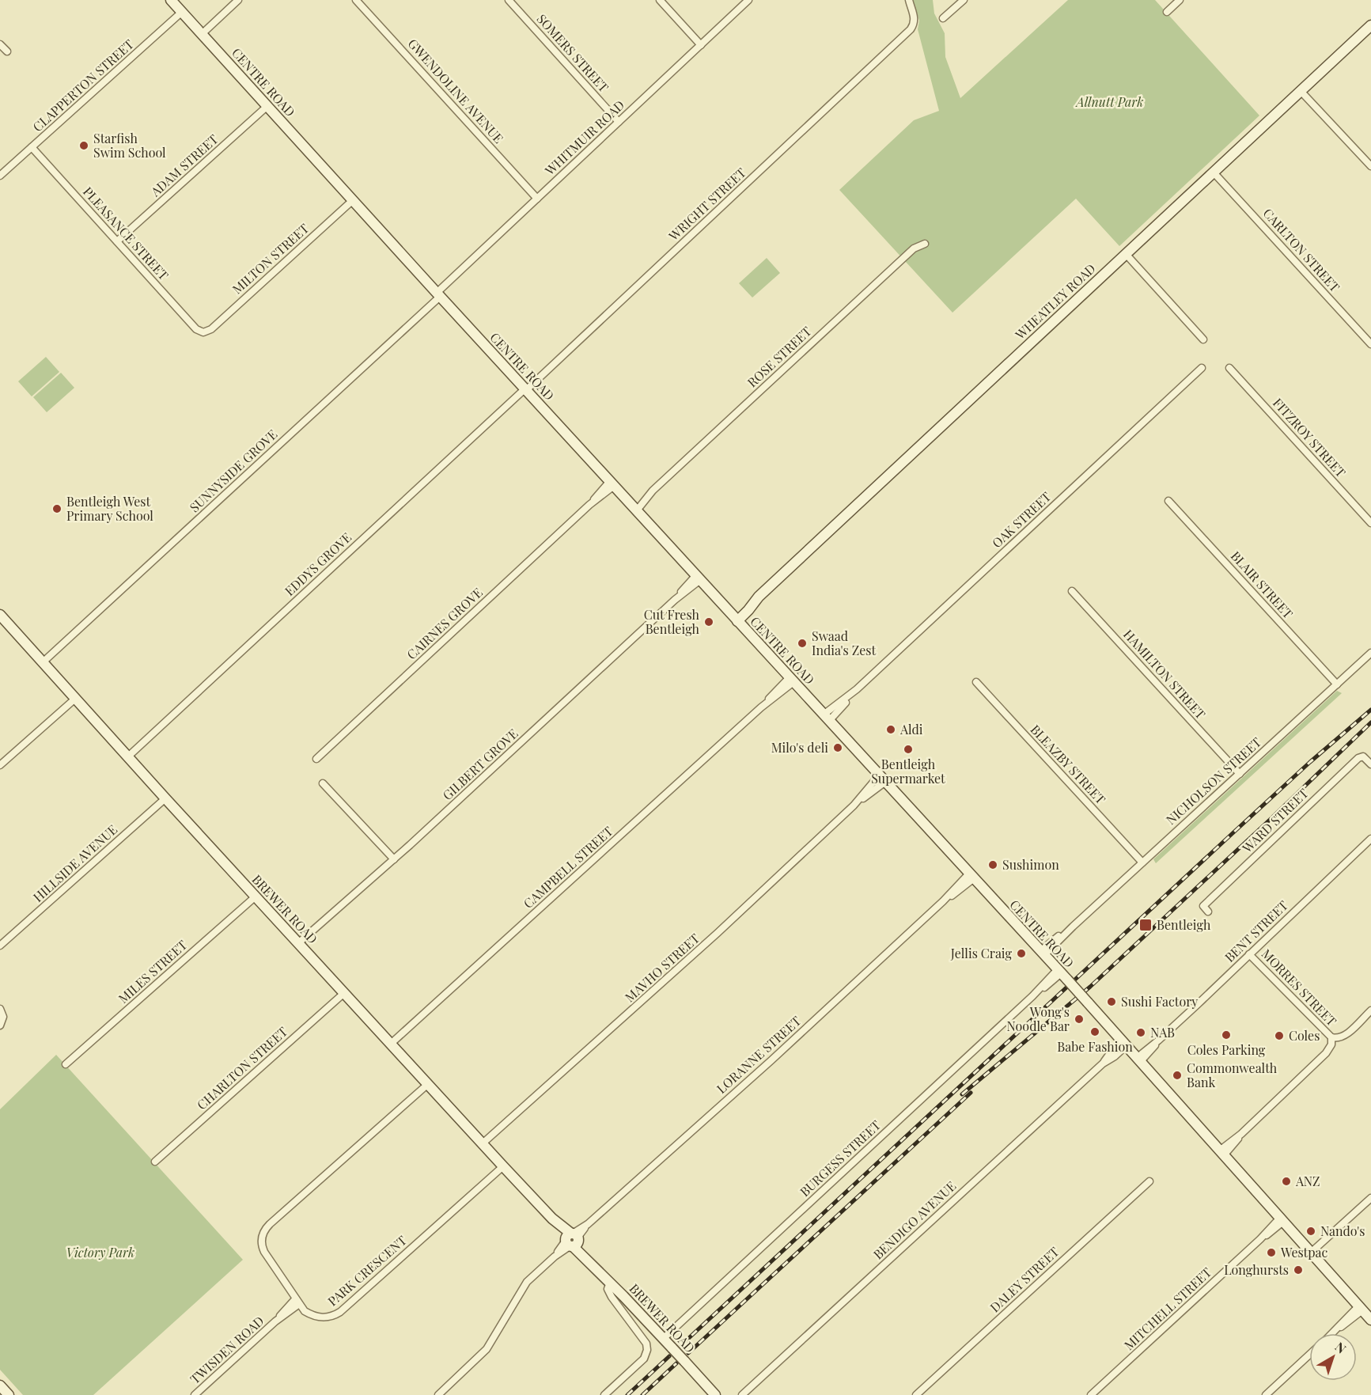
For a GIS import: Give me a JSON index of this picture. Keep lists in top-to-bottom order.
{
  "streets": {
    "street": [
      "SOMERS STREET",
      "CENTRE ROAD",
      "CLAPPERTON STREET",
      "GWENDOLINE AVENUE",
      "WHITMUIR ROAD",
      "ADAM STREET",
      "WRIGHT STREET",
      "PLEASANCE STREET",
      "CARLTON STREET",
      "MILTON STREET",
      "WHEATLEY ROAD",
      "ROSE STREET",
      "FITZROY STREET",
      "SUNNYSIDE GROVE",
      "OAK STREET",
      "EDDYS GROVE",
      "BLAIR STREET",
      "CAIRNES GROVE",
      "HAMILTON STREET",
      "GILBERT GROVE",
      "BLEAZBY STREET",
      "NICHOLSON STREET",
      "WARD STREET",
      "HILLSIDE AVENUE",
      "CAMPBELL STREET",
      "BREWER ROAD",
      "BENT STREET",
      "MAVHO STREET",
      "MILES STREET",
      "MORRES STREET",
      "LORANNE STREET",
      "CHARLTON STREET",
      "BURGESS STREET",
      "BENDIGO AVENUE",
      "PARK CRESCENT",
      "DALEY STREET",
      "MITCHELL STREET",
      "TWISDEN ROAD"
    ]
  },
  "crossings": [
    ["SOMERS STREET", "WHITMUIR ROAD"],
    ["CENTRE ROAD", "CLAPPERTON STREET"],
    ["CENTRE ROAD", "WHITMUIR ROAD"],
    ["CENTRE ROAD", "ADAM STREET"],
    ["CENTRE ROAD", "WRIGHT STREET"],
    ["CENTRE ROAD", "MILTON STREET"],
    ["CENTRE ROAD", "WHEATLEY ROAD"],
    ["CENTRE ROAD", "ROSE STREET"],
    ["CENTRE ROAD", "SUNNYSIDE GROVE"],
    ["CENTRE ROAD", "OAK STREET"],
    ["CENTRE ROAD", "EDDYS GROVE"],
    ["CENTRE ROAD", "CAIRNES GROVE"],
    ["CENTRE ROAD", "GILBERT GROVE"],
    ["CENTRE ROAD", "NICHOLSON STREET"],
    ["CENTRE ROAD", "CAMPBELL STREET"],
    ["CENTRE ROAD", "BENT STREET"],
    ["CENTRE ROAD", "MAVHO STREET"],
    ["CENTRE ROAD", "LORANNE STREET"],
    ["CENTRE ROAD", "BURGESS STREET"],
    ["CENTRE ROAD", "BENDIGO AVENUE"],
    ["CENTRE ROAD", "MITCHELL STREET"],
    ["CLAPPERTON STREET", "PLEASANCE STREET"],
    ["GWENDOLINE AVENUE", "WHITMUIR ROAD"],
    ["WHITMUIR ROAD", "SUNNYSIDE GROVE"],
    ["ADAM STREET", "PLEASANCE STREET"],
    ["WRIGHT STREET", "EDDYS GROVE"],
    ["PLEASANCE STREET", "MILTON STREET"],
    ["CARLTON STREET", "WHEATLEY ROAD"],
    ["SUNNYSIDE GROVE", "BREWER ROAD"],
    ["EDDYS GROVE", "BREWER ROAD"],
    ["BLAIR STREET", "NICHOLSON STREET"],
    ["HAMILTON STREET", "NICHOLSON STREET"],
    ["GILBERT GROVE", "BREWER ROAD"],
    ["BLEAZBY STREET", "NICHOLSON STREET"],
    ["HILLSIDE AVENUE", "BREWER ROAD"],
    ["CAMPBELL STREET", "BREWER ROAD"],
    ["BREWER ROAD", "MAVHO STREET"],
    ["BREWER ROAD", "MILES STREET"],
    ["BREWER ROAD", "LORANNE STREET"],
    ["BREWER ROAD", "CHARLTON STREET"],
    ["BREWER ROAD", "BURGESS STREET"],
    ["BREWER ROAD", "PARK CRESCENT"],
    ["BENT STREET", "MORRES STREET"],
    ["PARK CRESCENT", "TWISDEN ROAD"]
  ],
  "parks": ["Allnutt Park", "Victory Park"],
  "places": {
    "other": [
      "Starfish Swim School",
      "Bentleigh West Primary School",
      "Cut Fresh Bentleigh",
      "Swaad India's Zest",
      "Aldi",
      "Milo's deli",
      "Bentleigh Supermarket",
      "Sushimon",
      "Jellis Craig",
      "Sushi Factory",
      "Wong's Noodle Bar",
      "Babe Fashion",
      "NAB",
      "Coles Parking",
      "Coles",
      "Commonwealth Bank",
      "ANZ",
      "Nando's",
      "Westpac",
      "Longhursts"
    ],
    "transit": ["Bentleigh"]
  },
  "north": "top right"
}
